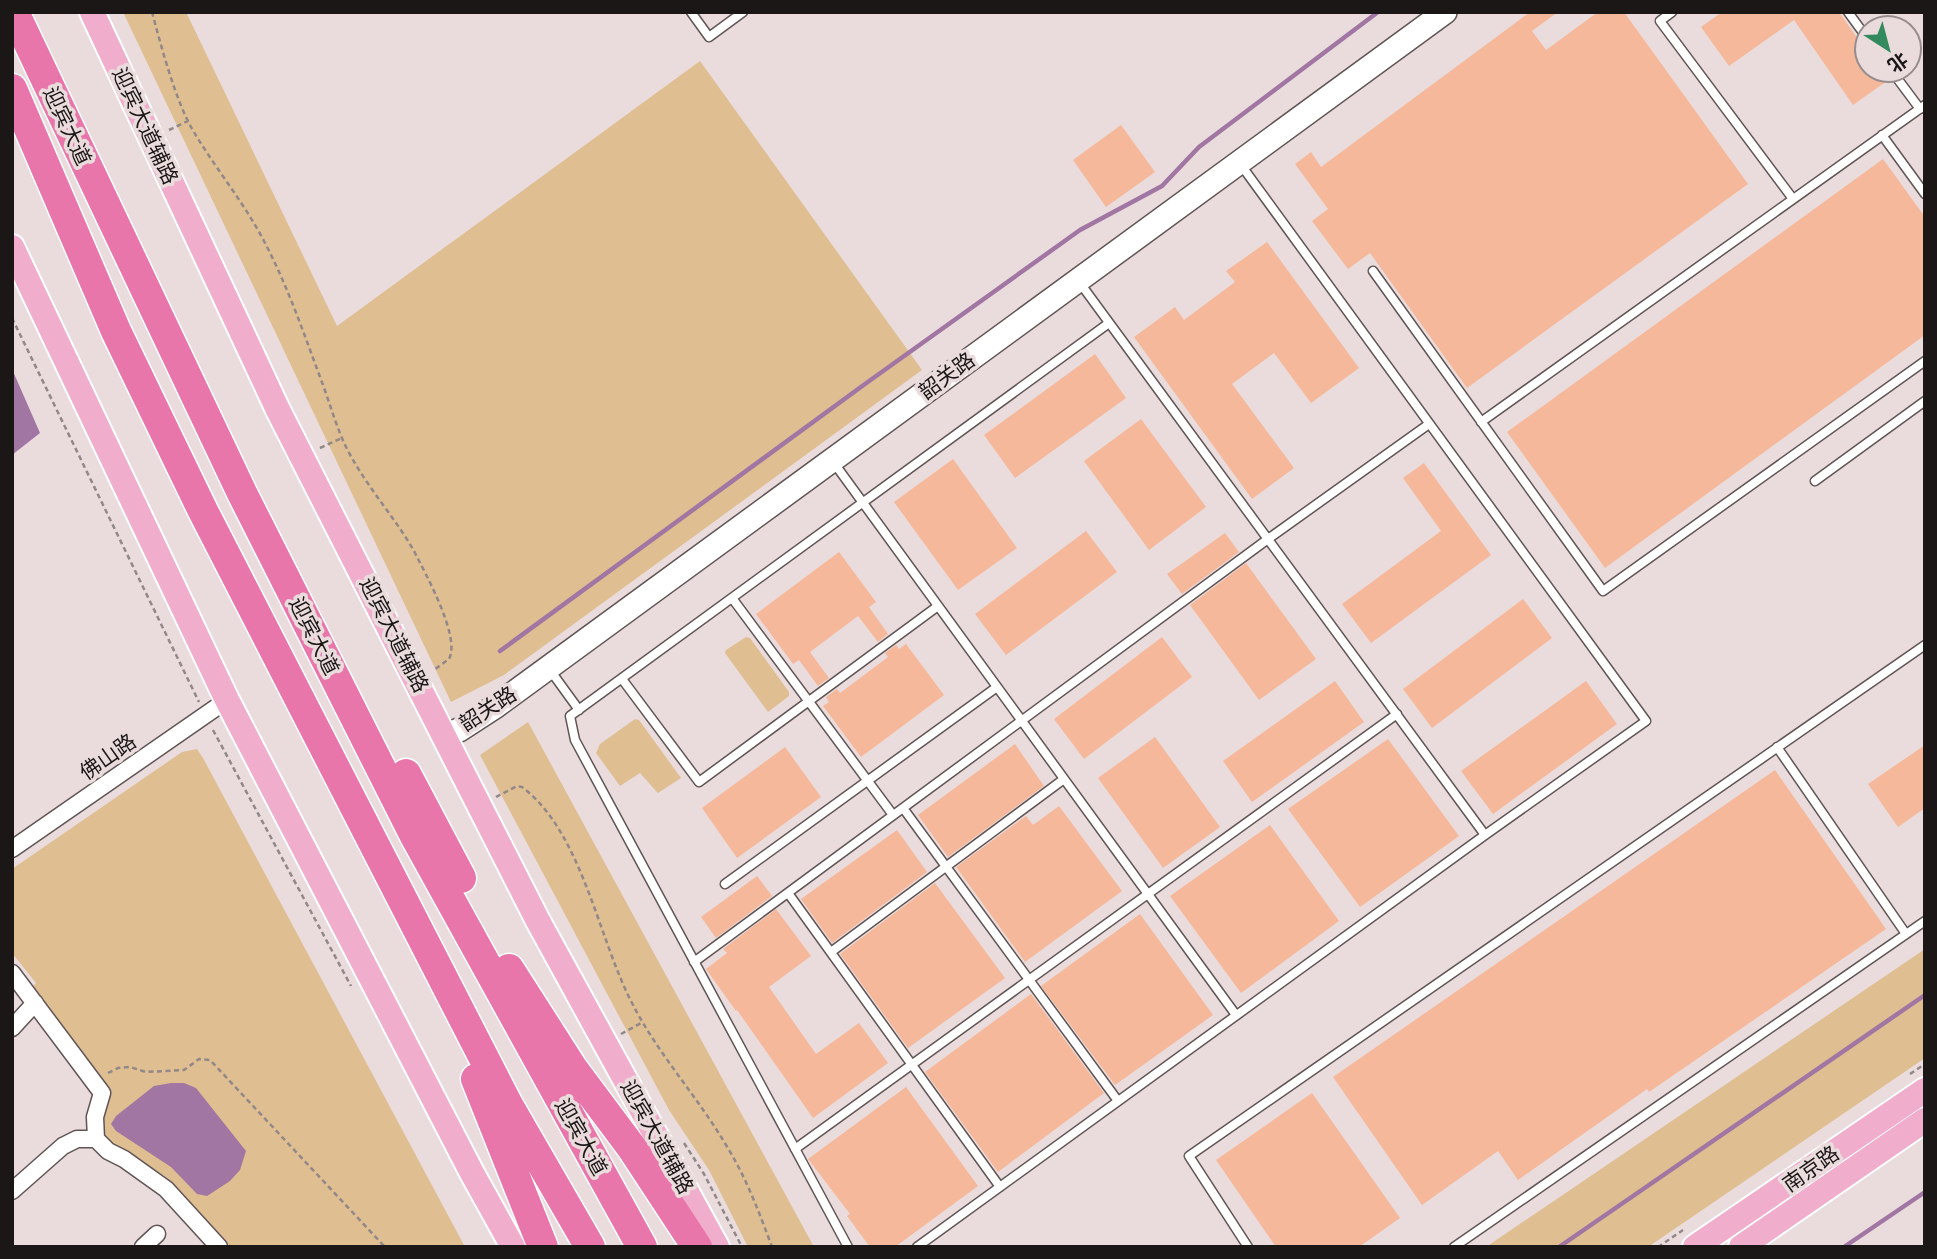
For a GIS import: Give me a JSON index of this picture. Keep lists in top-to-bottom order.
{
  "streets": {
    "highway": ["迎宾大道"],
    "main road": ["迎宾大道辅路", "南京路"],
    "street": ["韶关路", "佛山路"]
  },
  "crossings": [
    ["迎宾大道辅路", "韶关路"]
  ],
  "north": "bottom right"
}
